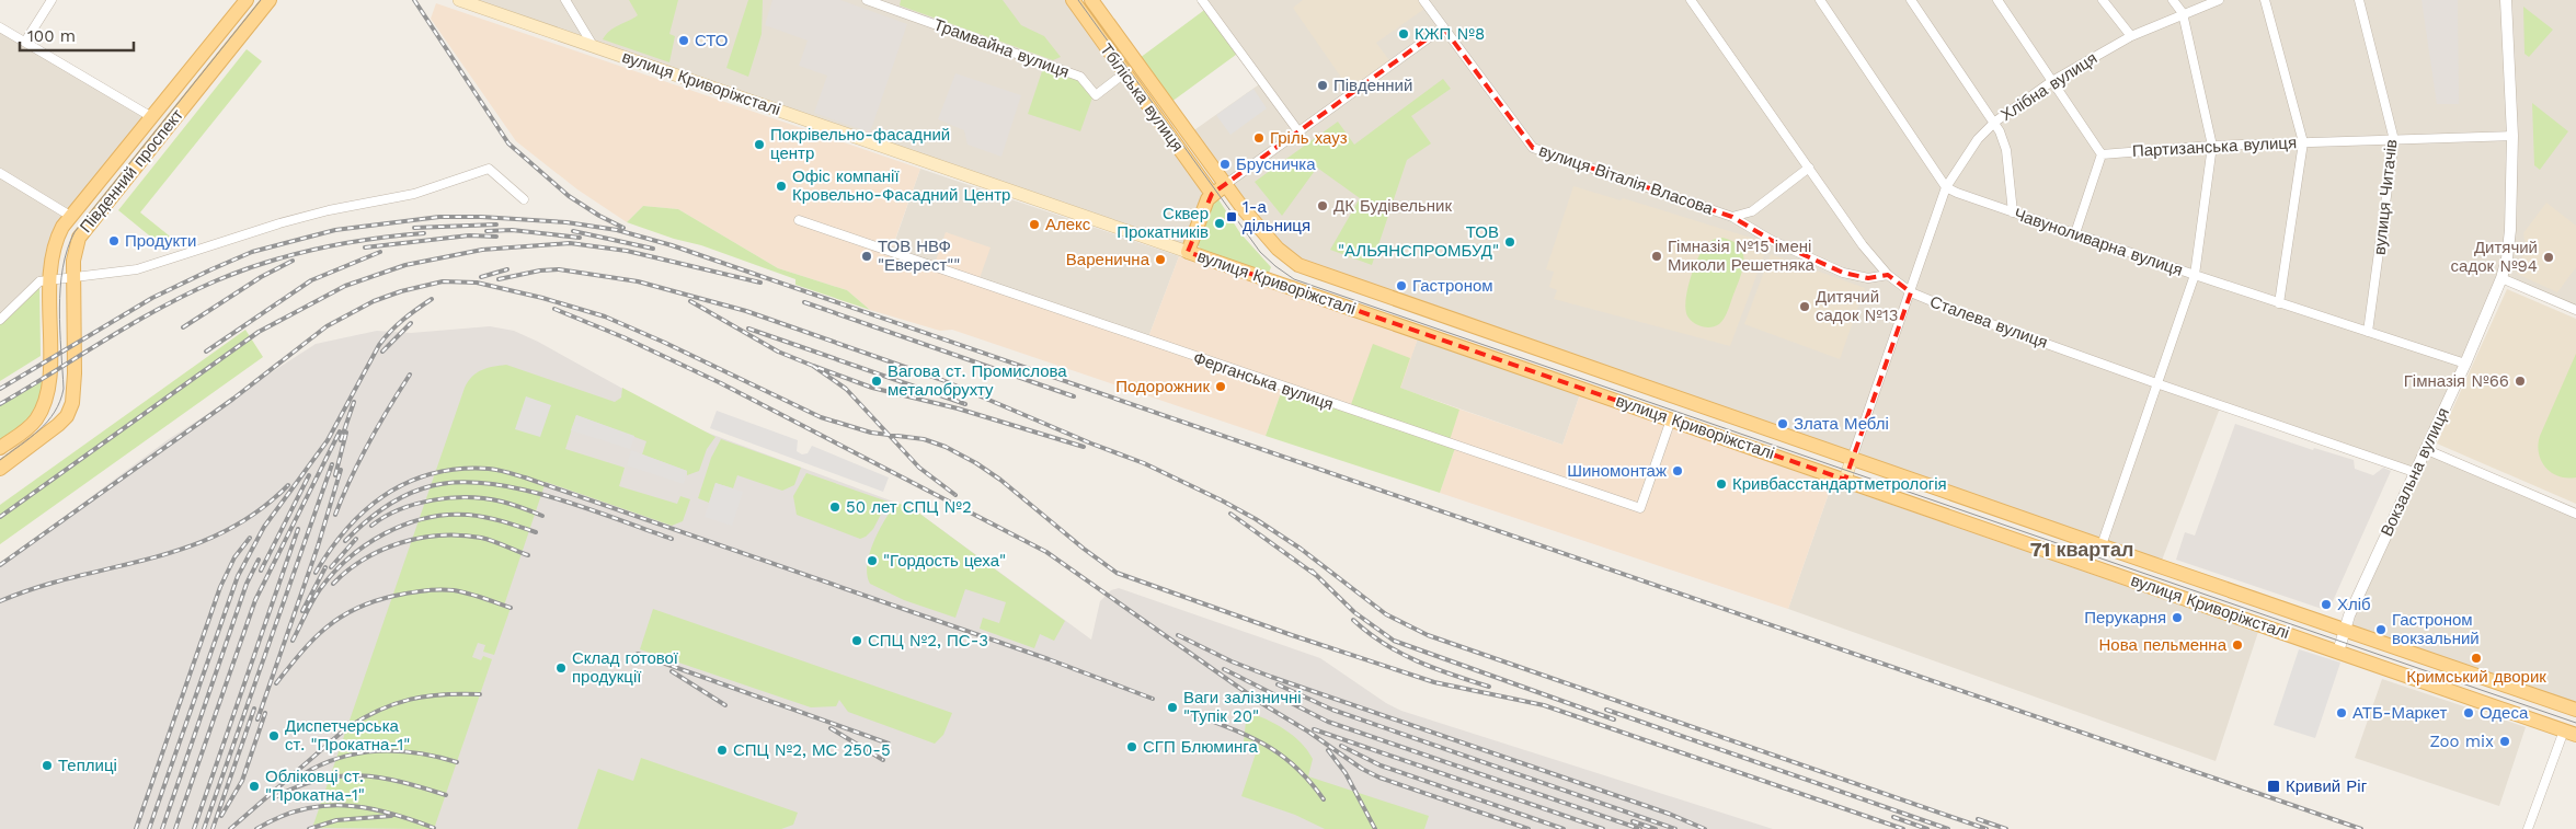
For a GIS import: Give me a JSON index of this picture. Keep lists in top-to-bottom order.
{
  "streets": {
    "main road": ["вулиця Криворіжсталі", "Тбіліська вулиця", "Південний проспект"],
    "street": [
      "Трамвайна вулиця",
      "Хлібна вулиця",
      "Партизанська вулиця",
      "вулиця Віталія Власова",
      "вулиця Читачів",
      "Чавуноливарна вулиця",
      "Сталева вулиця",
      "Ферганська вулиця",
      "Вокзальна вулиця"
    ]
  },
  "crossings": [
    ["Трамвайна вулиця", "Тбіліська вулиця"],
    ["вулиця Криворіжсталі", "Хлібна вулиця"],
    ["вулиця Криворіжсталі", "Тбіліська вулиця"],
    ["вулиця Криворіжсталі", "Ферганська вулиця"],
    ["вулиця Криворіжсталі", "Вокзальна вулиця"],
    ["Хлібна вулиця", "Чавуноливарна вулиця"],
    ["Хлібна вулиця", "Сталева вулиця"],
    ["Партизанська вулиця", "вулиця Читачів"],
    ["Партизанська вулиця", "Вокзальна вулиця"],
    ["вулиця Віталія Власова", "Сталева вулиця"],
    ["вулиця Читачів", "Чавуноливарна вулиця"],
    ["Чавуноливарна вулиця", "Вокзальна вулиця"],
    ["Сталева вулиця", "Вокзальна вулиця"]
  ],
  "districts": ["71 квартал"],
  "places": {
    "other": [
      "КЖП №8",
      "СТО",
      "Південний",
      "Гріль хауз",
      "Покрівельно-фасадний центр",
      "Брусничка",
      "Офіс компанії Кровельно-Фасадний Центр",
      "ДК Будівельник",
      "Сквер Прокатників",
      "Алекс",
      "Продукти",
      "ТОВ \"АЛЬЯНСПРОМБУД\"",
      "ТОВ НВФ \"Еверест\"\"",
      "Гімназія №15 імені Миколи Решетняка",
      "Дитячий садок №94",
      "Варенична",
      "Гастроном",
      "Дитячий садок №13",
      "Вагова ст. Промислова металобрухту",
      "Гімназія №66",
      "Подорожник",
      "Злата Меблі",
      "Шиномонтаж",
      "Кривбасстандартметрологія",
      "50 лет СПЦ №2",
      "\"Гордость цеха\"",
      "Хліб",
      "Перукарня",
      "Гастроном вокзальний",
      "СПЦ №2, ПС-3",
      "Нова пельменна",
      "Кримський дворик",
      "Склад готової продукції",
      "Ваги залізничні \"Тупік 20\"",
      "АТБ-Маркет",
      "Одеса",
      "Диспетчерська ст. \"Прокатна-1\"",
      "Zoo mix",
      "СГП Блюминга",
      "СПЦ №2, МС 250-5",
      "Теплиці",
      "Обліковці ст. \"Прокатна-1\""
    ],
    "transit": ["1-а дільниця", "Кривий Ріг"]
  },
  "scale_bar": "100 m"
}
